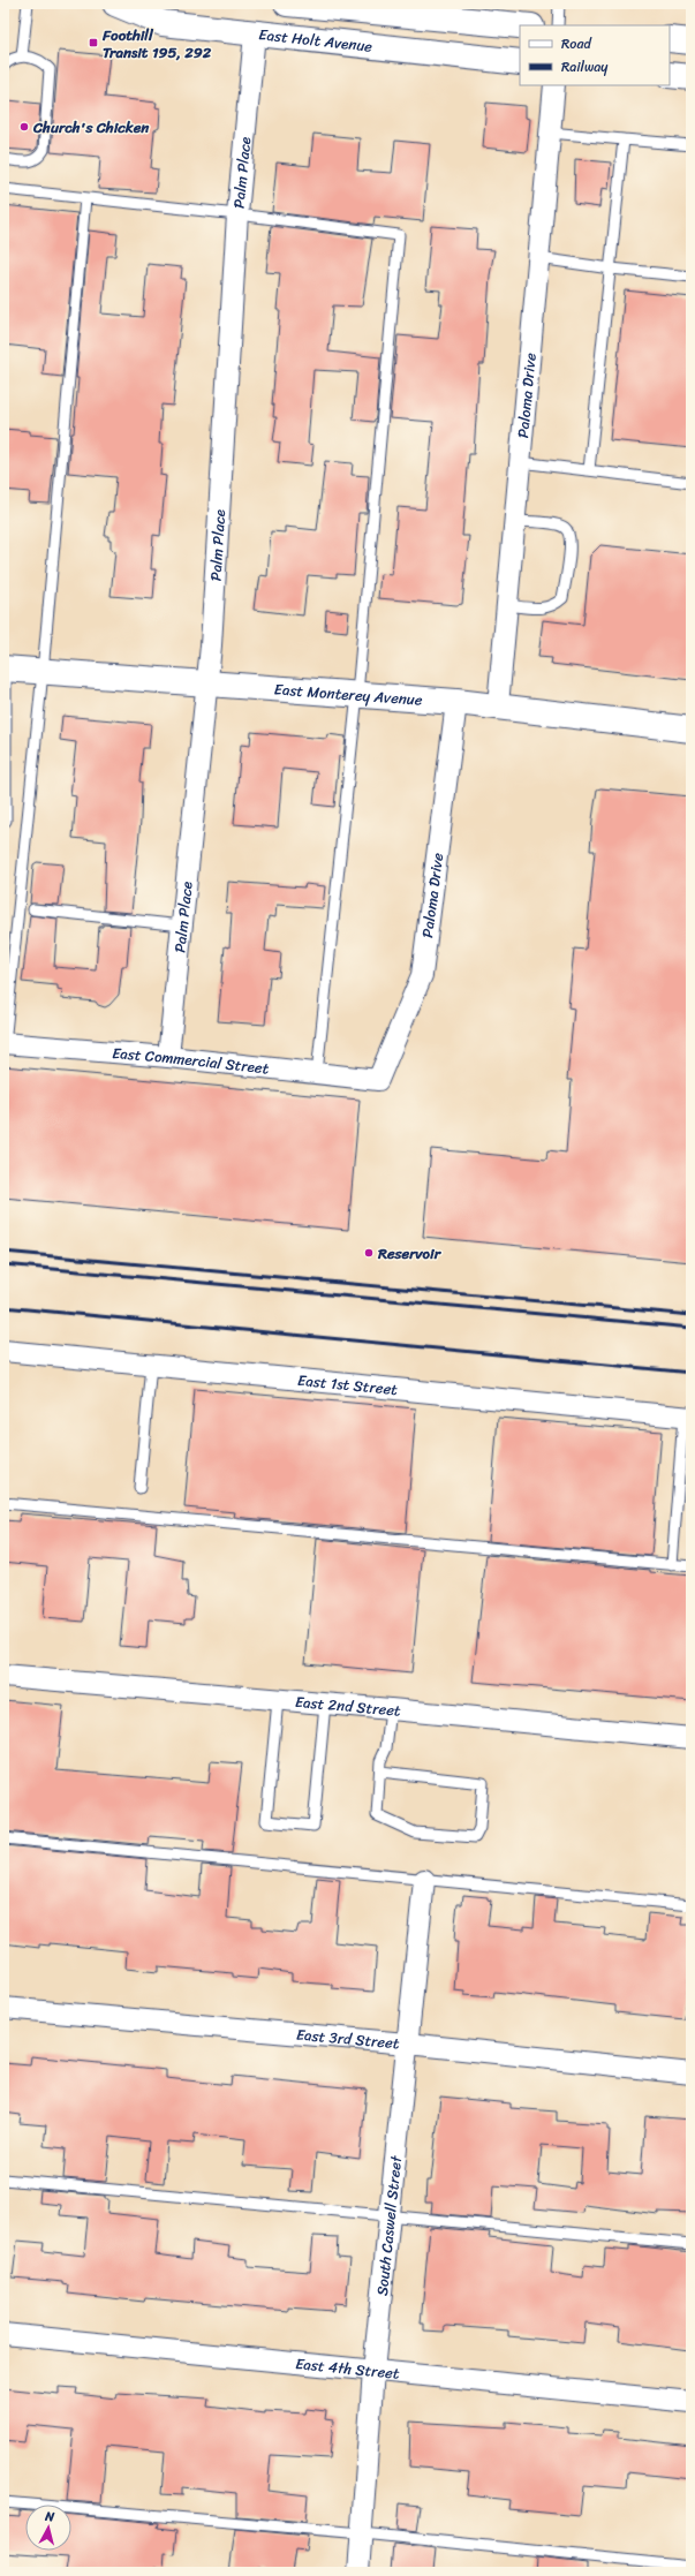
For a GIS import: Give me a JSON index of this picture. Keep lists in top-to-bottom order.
{
  "streets": {
    "main road": ["East Holt Avenue", "East Monterey Avenue"],
    "street": [
      "Palm Place",
      "Paloma Drive",
      "East Commercial Street",
      "East 1st Street",
      "East 2nd Street",
      "East 3rd Street",
      "South Caswell Street",
      "East 4th Street"
    ]
  },
  "crossings": [
    ["East Holt Avenue", "Palm Place"],
    ["Palm Place", "East Monterey Avenue"],
    ["Palm Place", "East Commercial Street"],
    ["Paloma Drive", "East Monterey Avenue"],
    ["Paloma Drive", "East Commercial Street"],
    ["East 3rd Street", "South Caswell Street"],
    ["South Caswell Street", "East 4th Street"]
  ],
  "places": {
    "transit": ["Foothill Transit 195, 292"],
    "other": ["Church's Chicken", "Reservoir"]
  },
  "legend": ["Road", "Railway"],
  "north": "top"
}
